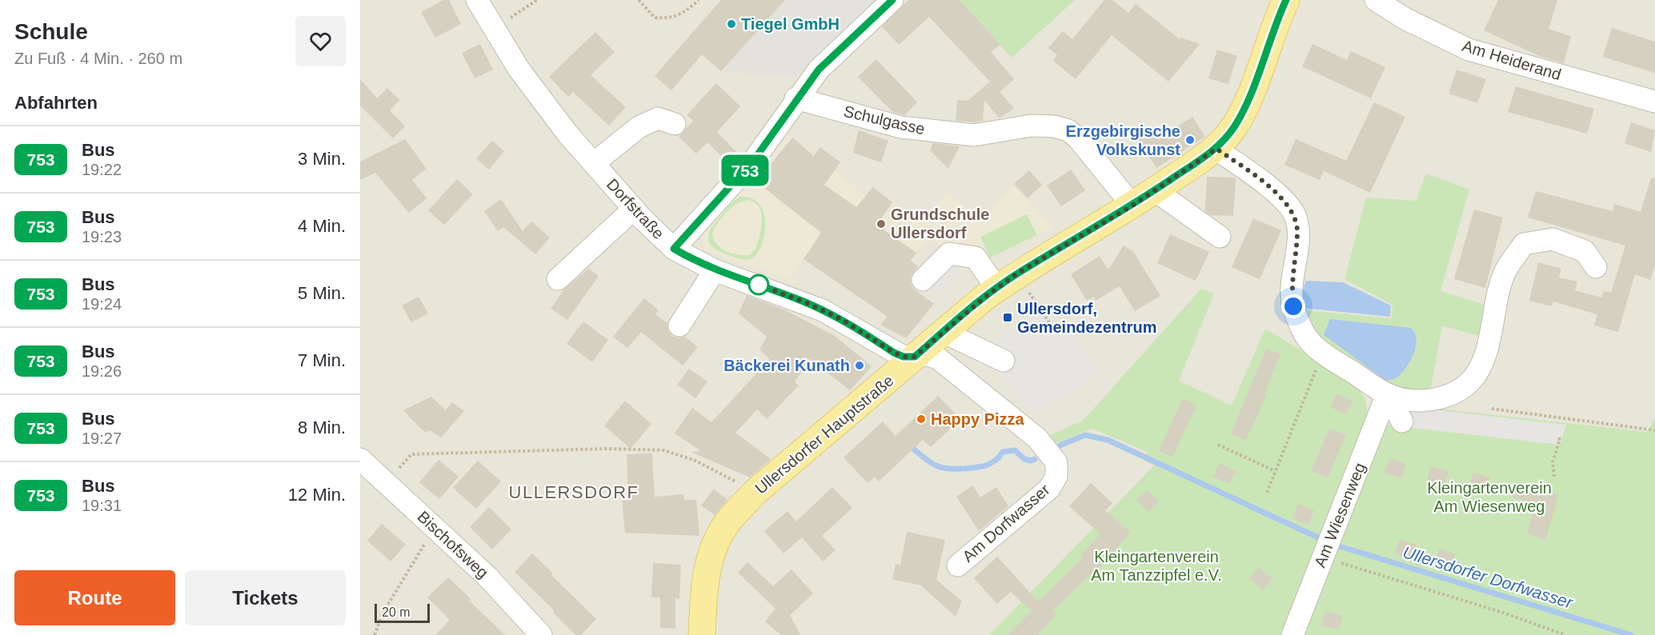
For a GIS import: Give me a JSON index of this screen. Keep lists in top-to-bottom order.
{
  "streets": {
    "main road": ["Ullersdorfer Hauptstraße"],
    "street": [
      "Am Heiderand",
      "Schulgasse",
      "Dorfstraße",
      "Am Wiesenweg",
      "Am Dorfwasser",
      "Bischofsweg"
    ]
  },
  "crossings": [
    ["Schulgasse", "Ullersdorfer Hauptstraße"],
    ["Dorfstraße", "Ullersdorfer Hauptstraße"],
    ["Dorfstraße", "Am Dorfwasser"],
    ["Ullersdorfer Hauptstraße", "Am Dorfwasser"]
  ],
  "districts": ["ULLERSDORF"],
  "water": ["Ullersdorfer Dorfwasser"],
  "parks": ["Kleingartenverein Am Wiesenweg", "Kleingartenverein Am Tanzzipfel e.V."],
  "places": {
    "other": [
      "Tiegel GmbH",
      "Erzgebirgische Volkskunst",
      "Grundschule Ullersdorf",
      "Bäckerei Kunath",
      "Happy Pizza"
    ],
    "transit": ["Ullersdorf, Gemeindezentrum"]
  },
  "lines": ["bus line 753"],
  "scale_bar": "20 m",
  "page": {
    "heading": [
      ["Schule", "Zu Fuß · 4 Min. · 260 m"],
      "Abfahrten"
    ],
    "on_map": "753",
    "list": [
      {
        "mark": "753",
        "name": "Bus",
        "note": "19:22",
        "value": "3 Min."
      },
      {
        "mark": "753",
        "name": "Bus",
        "note": "19:23",
        "value": "4 Min."
      },
      {
        "mark": "753",
        "name": "Bus",
        "note": "19:24",
        "value": "5 Min."
      },
      {
        "mark": "753",
        "name": "Bus",
        "note": "19:26",
        "value": "7 Min."
      },
      {
        "mark": "753",
        "name": "Bus",
        "note": "19:27",
        "value": "8 Min."
      },
      {
        "mark": "753",
        "name": "Bus",
        "note": "19:31",
        "value": "12 Min."
      }
    ],
    "buttons": ["Route", "Tickets"],
    "scale": "20 m"
  }
}
